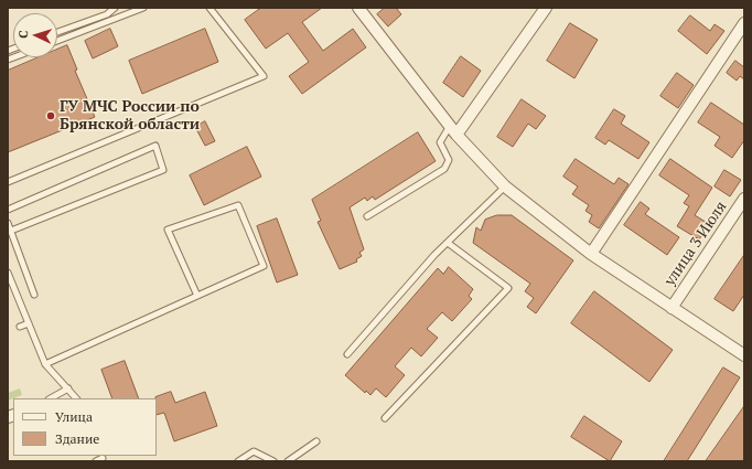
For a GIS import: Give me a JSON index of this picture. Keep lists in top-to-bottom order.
{
  "streets": {
    "street": ["улица 3 Июля"]
  },
  "places": ["ГУ МЧС России по Брянской области"],
  "legend": ["Улица", "Здание"],
  "north": "left"
}
